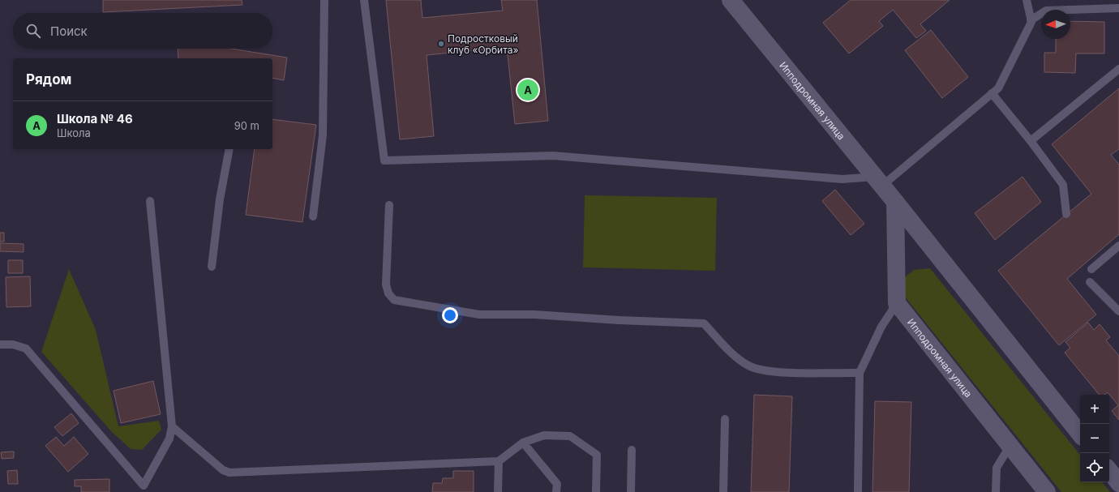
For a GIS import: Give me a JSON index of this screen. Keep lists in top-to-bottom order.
{
  "streets": {
    "street": ["Ипподромная улица"]
  },
  "places": ["Подростковый клуб «Орбита»"],
  "north": "left",
  "page": {
    "search": "Поиск",
    "heading": "Рядом",
    "pins": "A",
    "list": [
      {
        "mark": "A",
        "name": "Школа № 46",
        "note": "Школа",
        "value": "90 m"
      }
    ],
    "map_buttons": ["+", "−"]
  }
}
